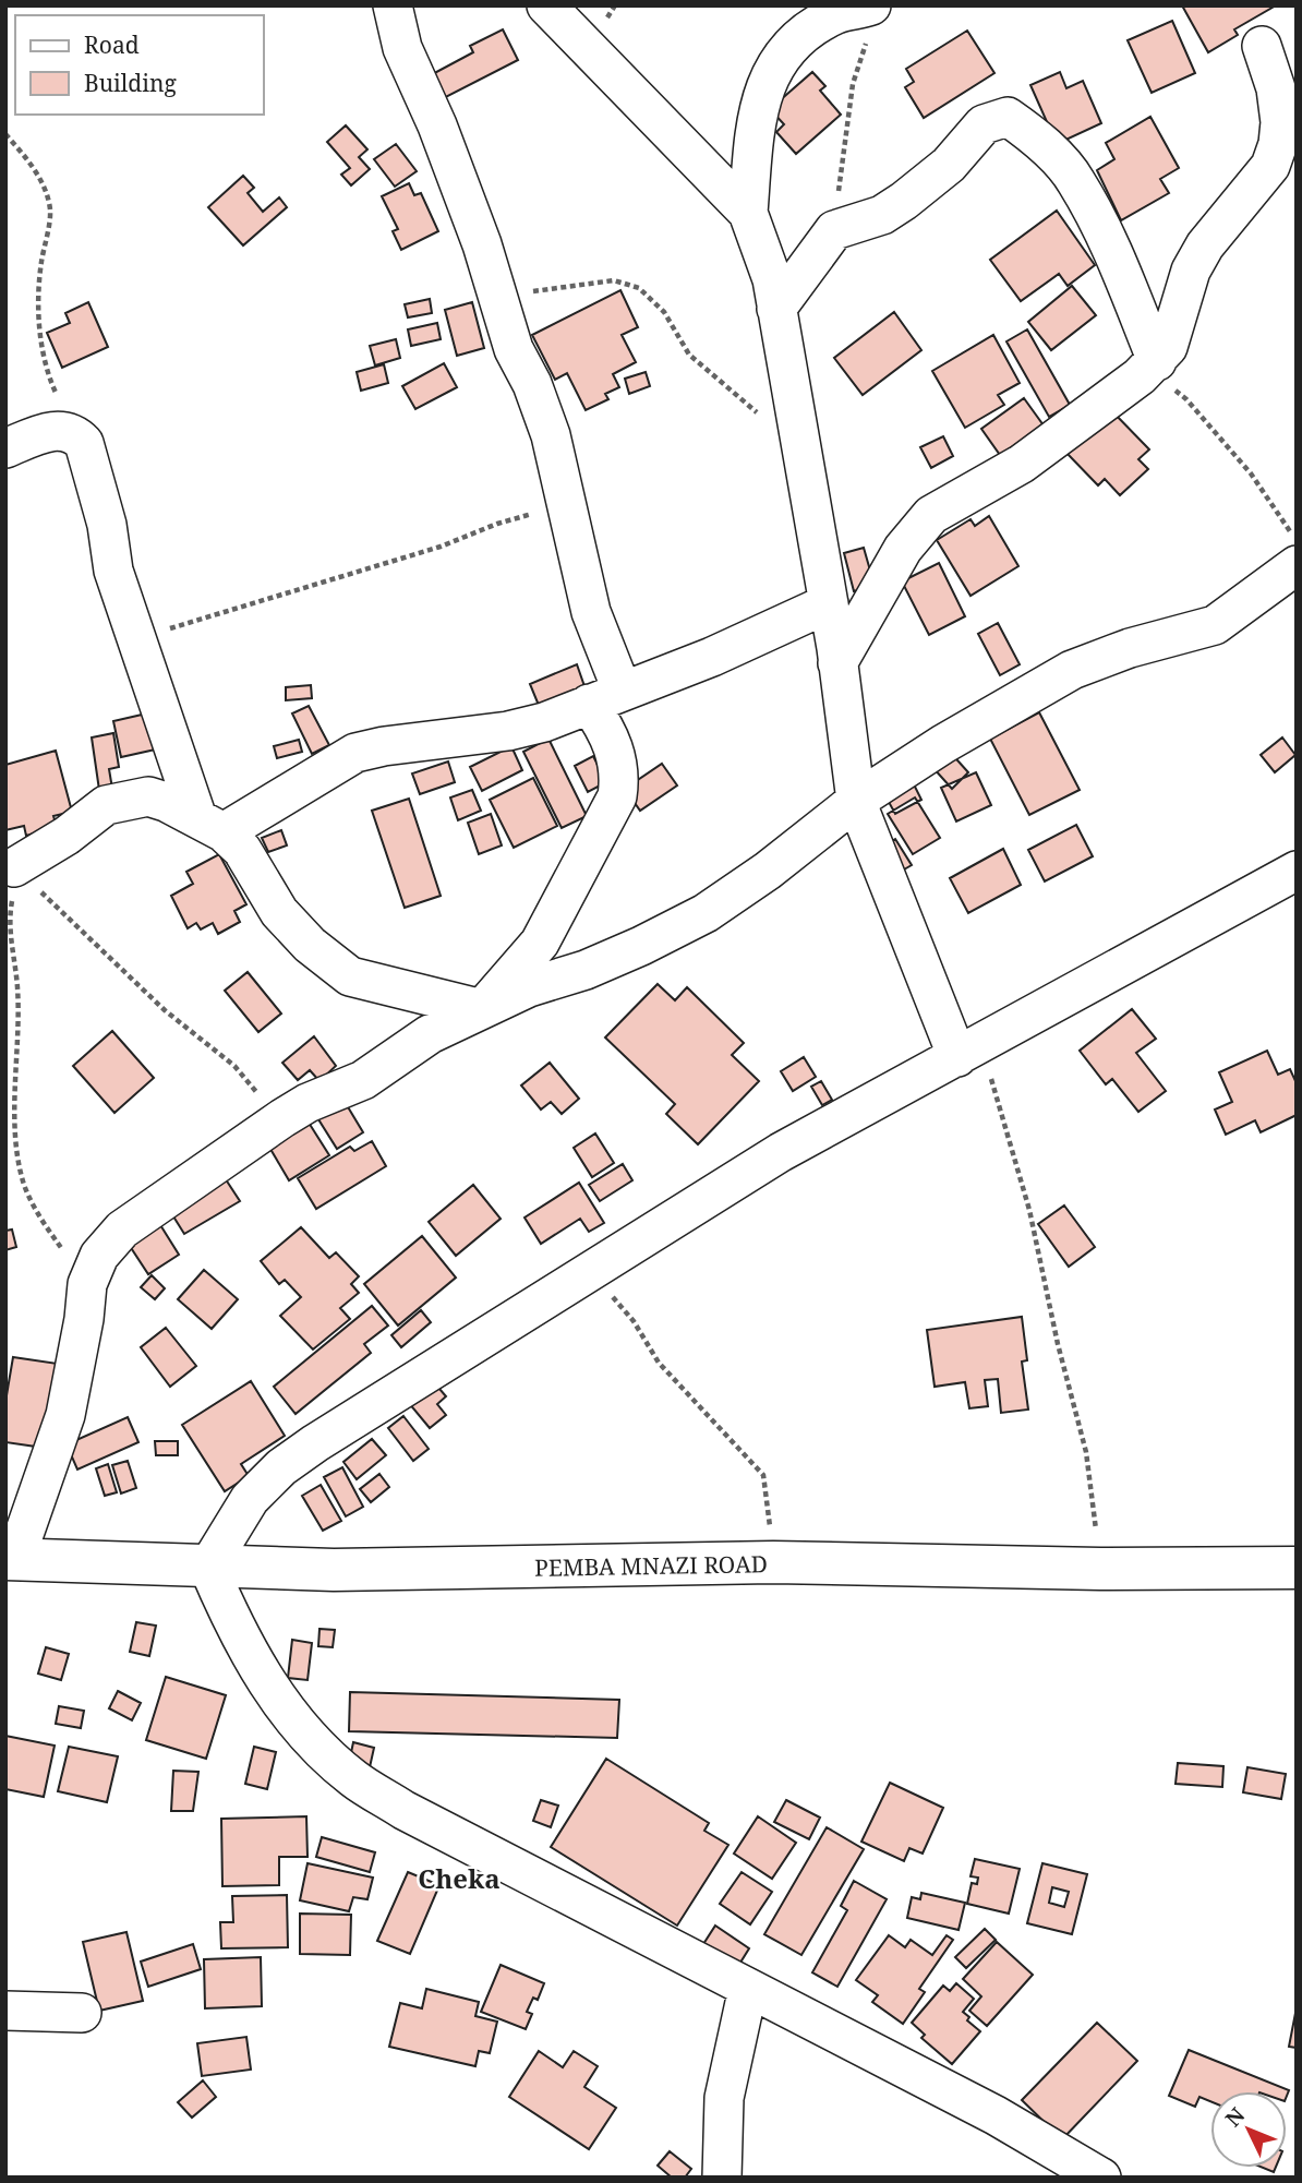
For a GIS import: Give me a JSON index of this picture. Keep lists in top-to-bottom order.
{
  "streets": {
    "main road": ["PEMBA MNAZI ROAD"]
  },
  "districts": ["Cheka"],
  "legend": ["Road", "Building"],
  "north": "top left"
}
